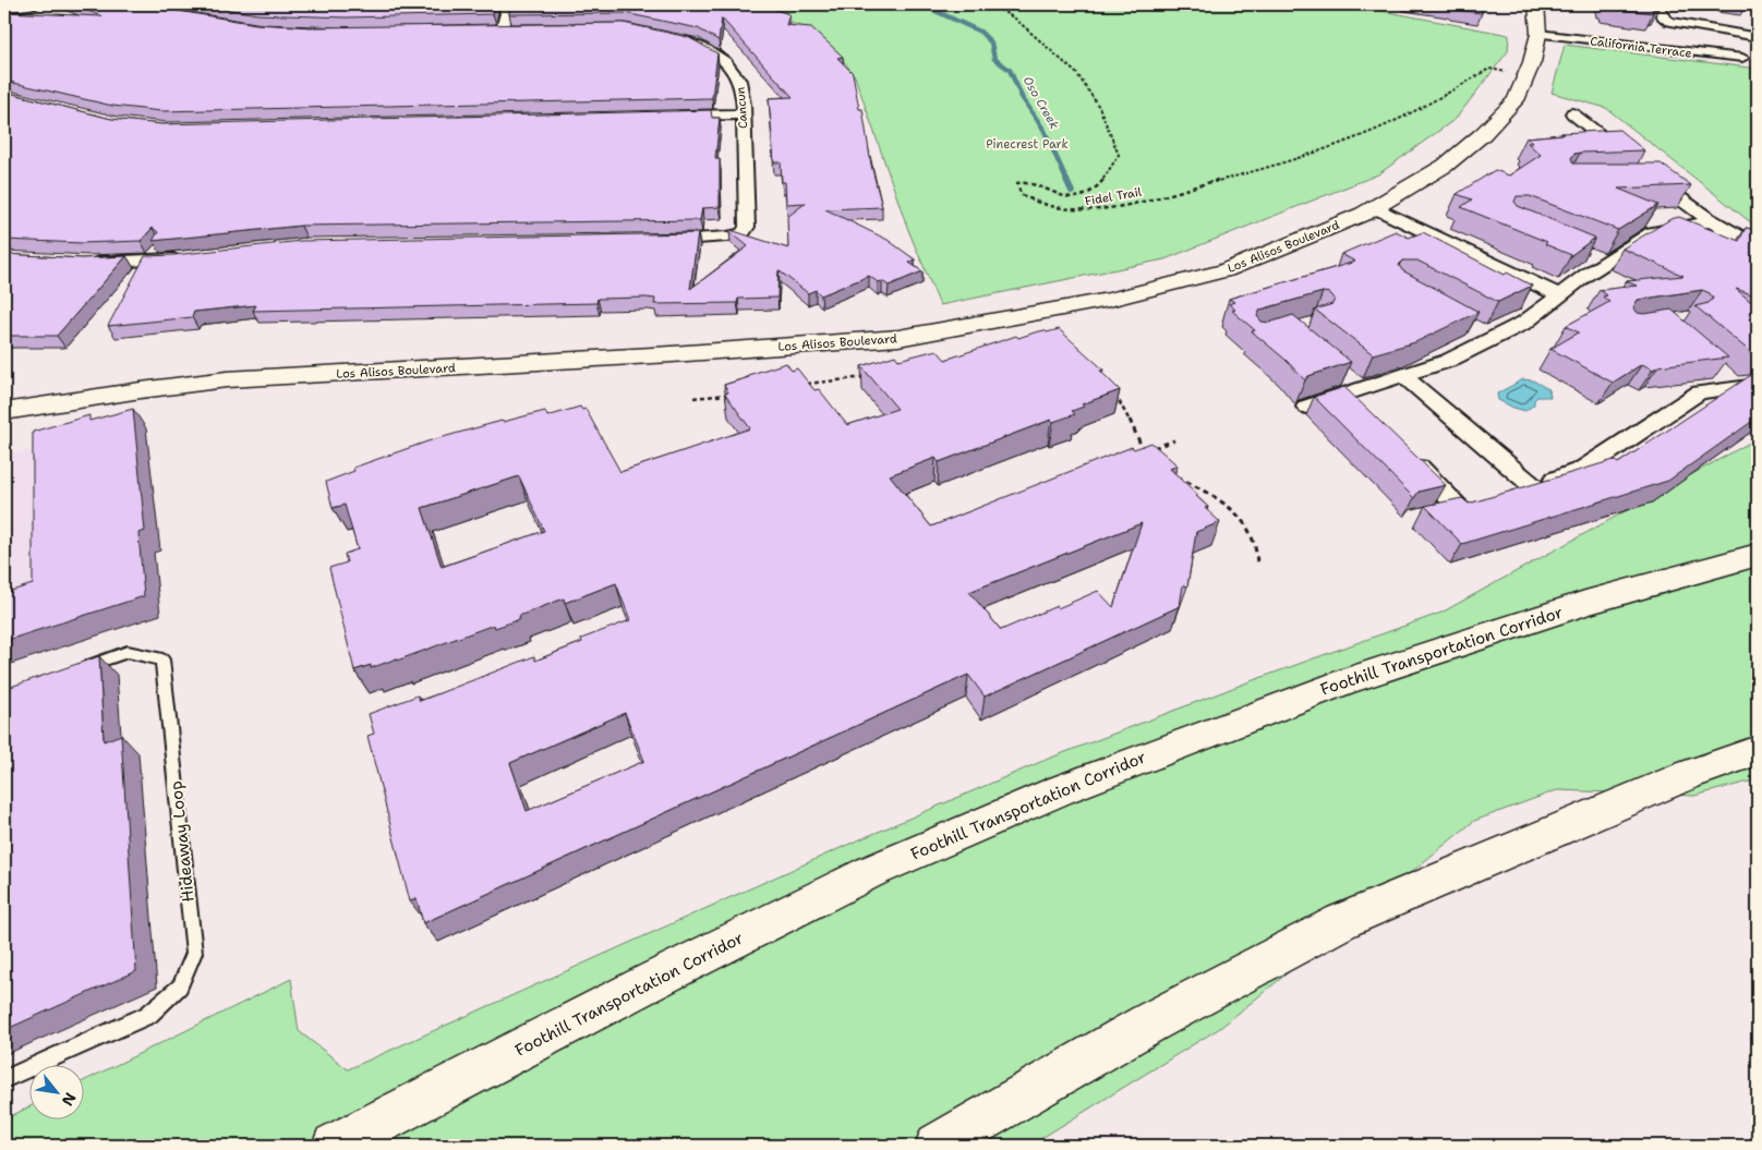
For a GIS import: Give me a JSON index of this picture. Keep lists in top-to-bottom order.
{
  "streets": {
    "main road": ["Los Alisos Boulevard", "Foothill Transportation Corridor"],
    "street": ["California Terrace", "Cancun"],
    "lane": ["Hideaway Loop"],
    "path": ["Fidel Trail"]
  },
  "crossings": [
    ["California Terrace", "Los Alisos Boulevard"],
    ["Fidel Trail", "Los Alisos Boulevard"]
  ],
  "water": ["Oso Creek"],
  "parks": ["Pinecrest Park"],
  "north": "bottom right"
}
